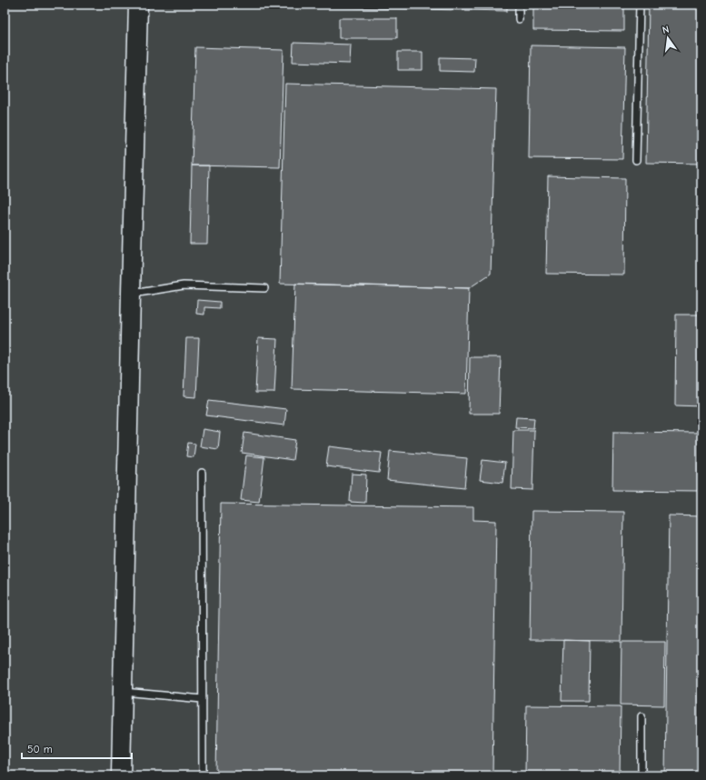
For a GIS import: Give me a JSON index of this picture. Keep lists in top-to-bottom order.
{
  "scale_bar": "50 m",
  "north": "top"
}
